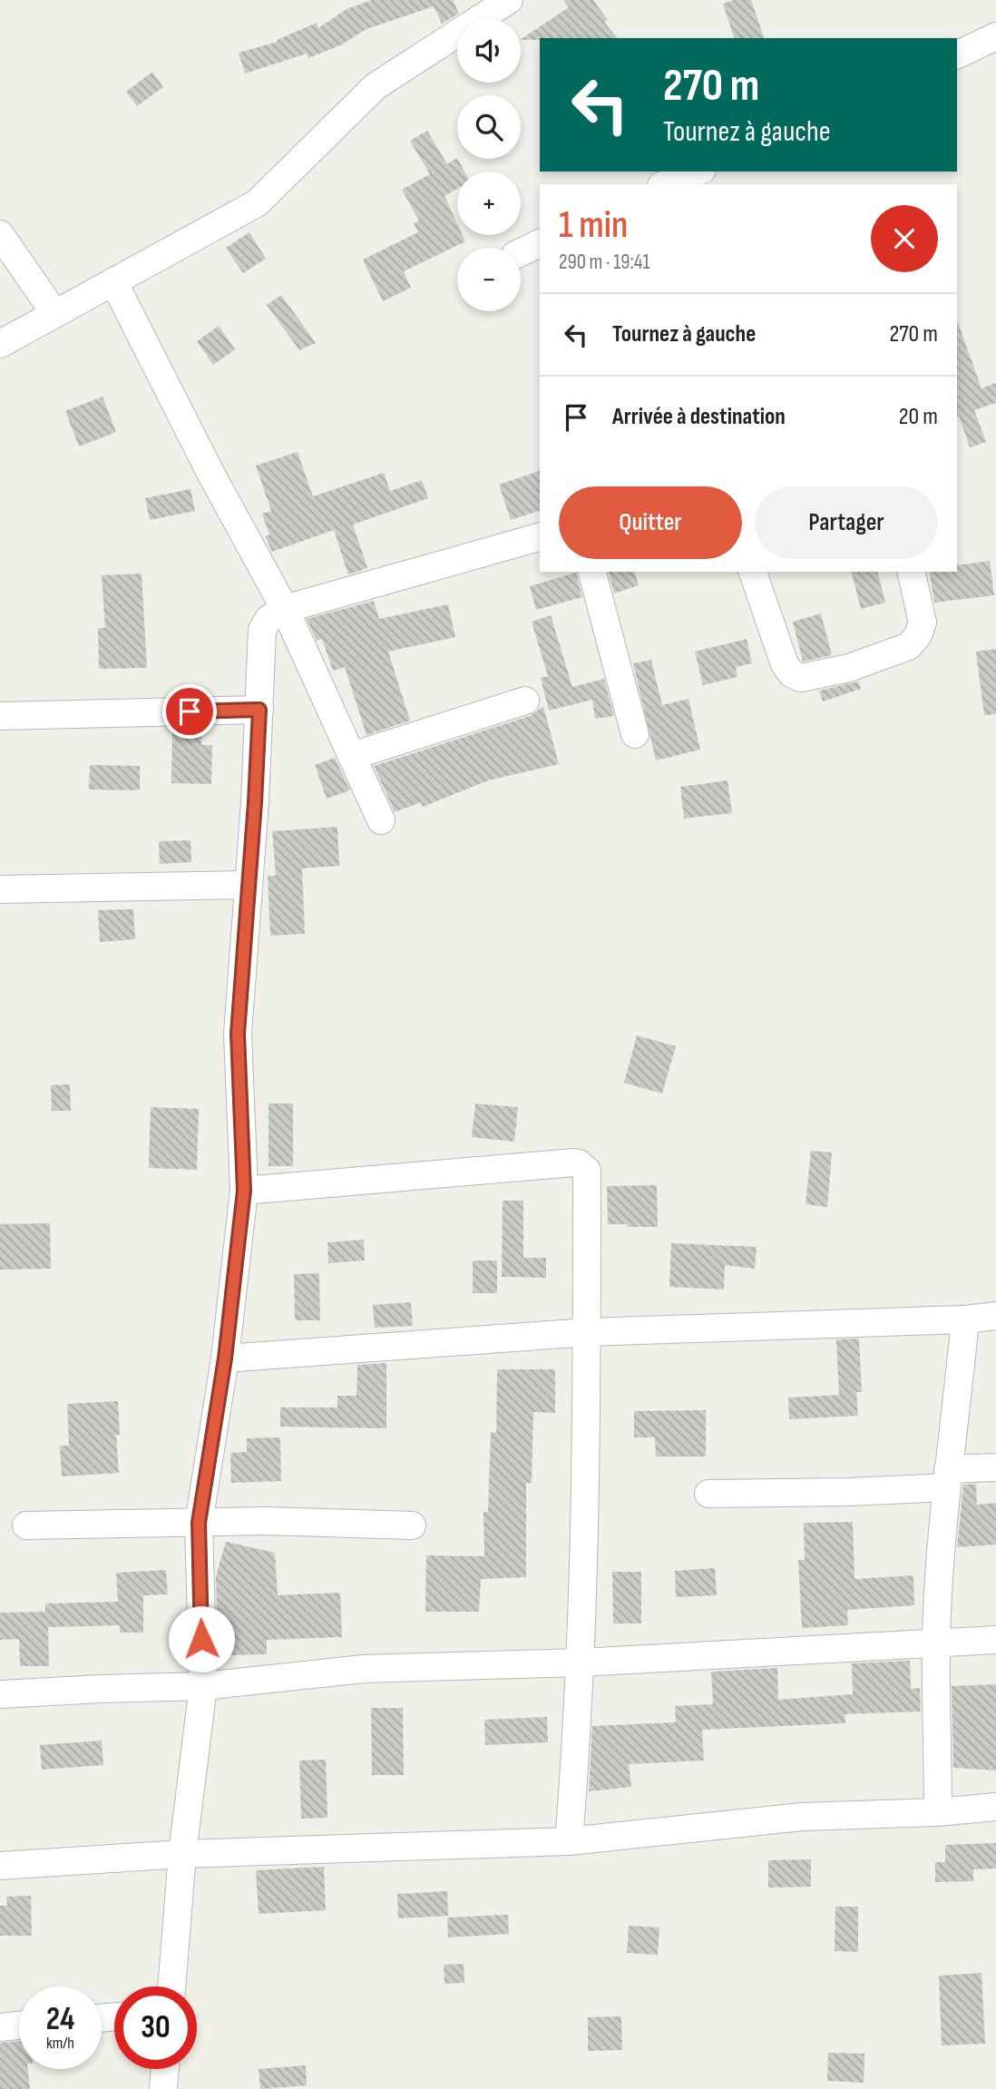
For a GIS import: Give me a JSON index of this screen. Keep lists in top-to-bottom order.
{
  "page": {
    "map_buttons": ["+", "−"],
    "turn": ["270 m", "Tournez à gauche"],
    "heading": ["1 min", "290 m · 19:41"],
    "list": [
      {
        "name": "Tournez à gauche",
        "value": "270 m"
      },
      {
        "name": "Arrivée à destination",
        "value": "20 m"
      }
    ],
    "buttons": ["Quitter", "Partager"],
    "speed": "24 km/h",
    "limit": "30"
  }
}
